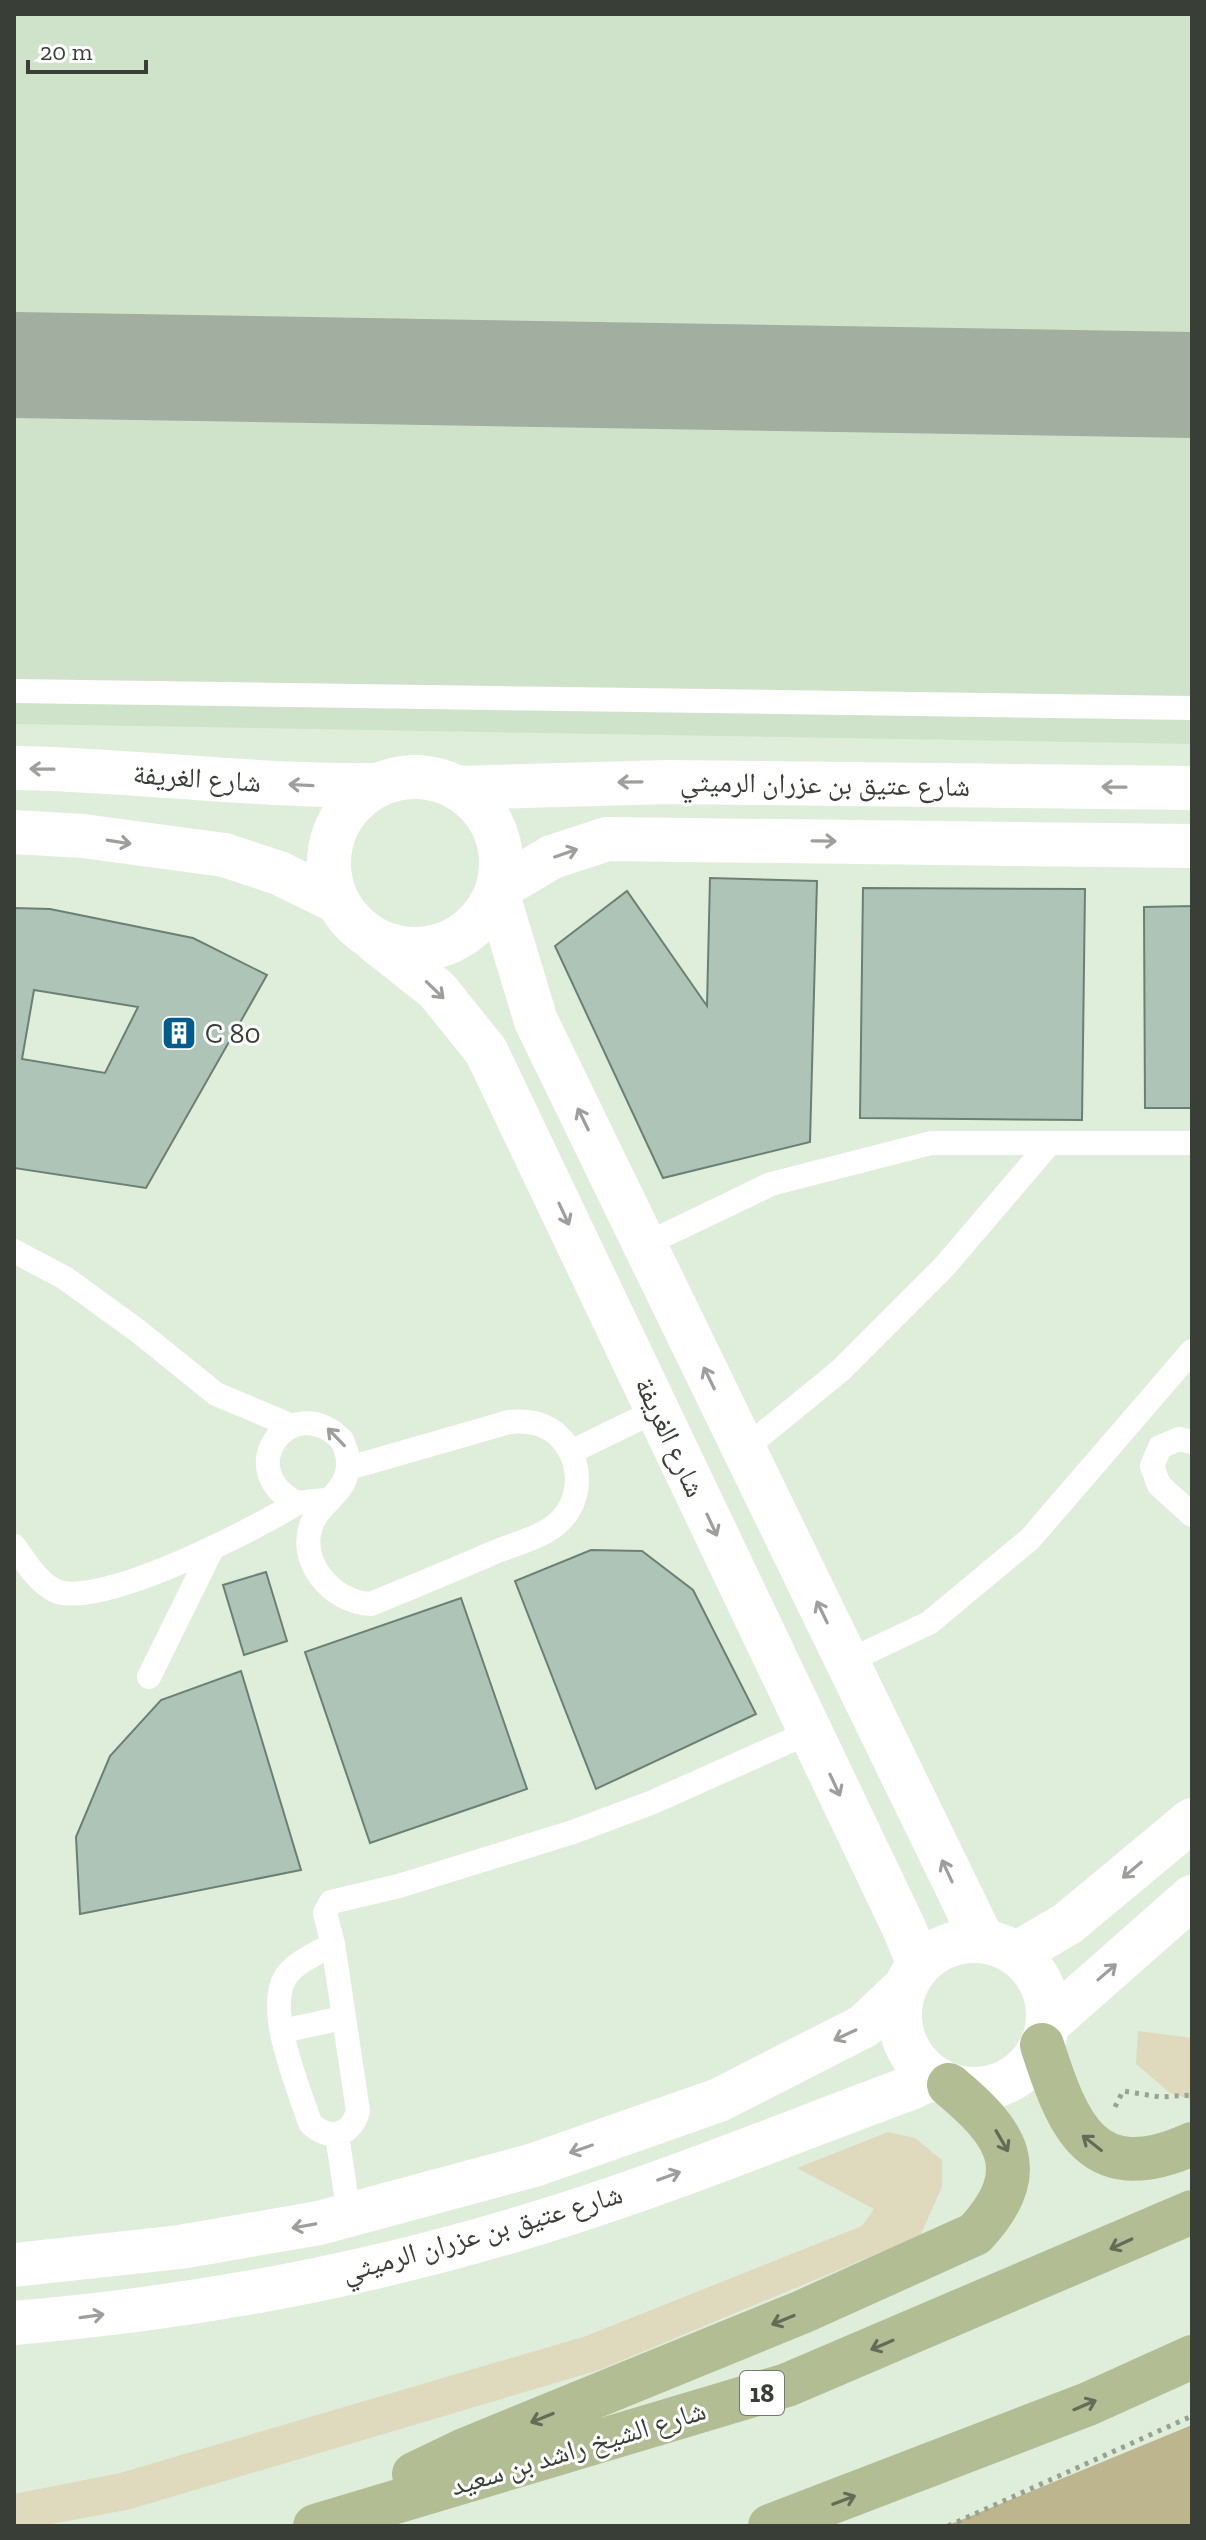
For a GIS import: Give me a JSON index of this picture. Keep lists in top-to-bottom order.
{
  "streets": {
    "main road": ["18", "شارع الشيخ راشد بن سعيد"],
    "street": ["شارع الغريفة", "شارع عتيق بن عزران الرميثي"]
  },
  "crossings": [
    ["شارع الغريفة", "شارع عتيق بن عزران الرميثي"]
  ],
  "places": {
    "building": ["C 80"]
  },
  "scale_bar": "20 m"
}
